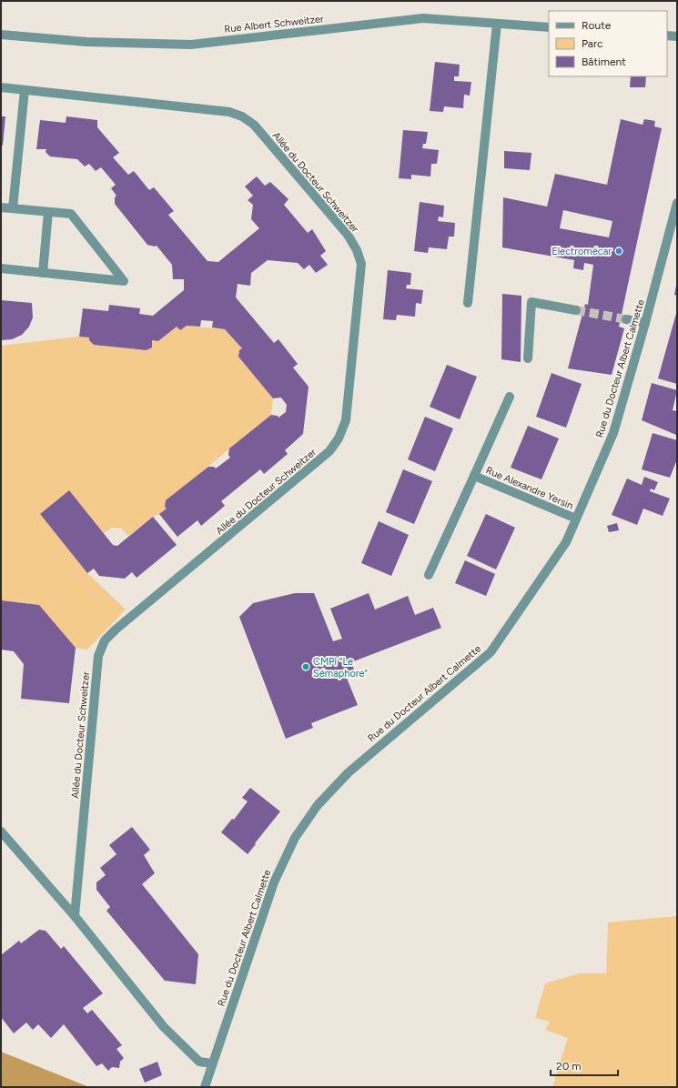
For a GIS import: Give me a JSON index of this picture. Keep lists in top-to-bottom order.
{
  "streets": {
    "street": [
      "Rue Albert Schweitzer",
      "Allée du Docteur Schweitzer",
      "Rue du Docteur Albert Calmette",
      "Rue Alexandre Yersin"
    ]
  },
  "crossings": [
    ["Rue du Docteur Albert Calmette", "Rue Alexandre Yersin"]
  ],
  "places": ["Electromécar", "CMPi \"Le Sémaphore\""],
  "legend": ["Route", "Parc", "Bâtiment"],
  "scale_bar": "20 m"
}
